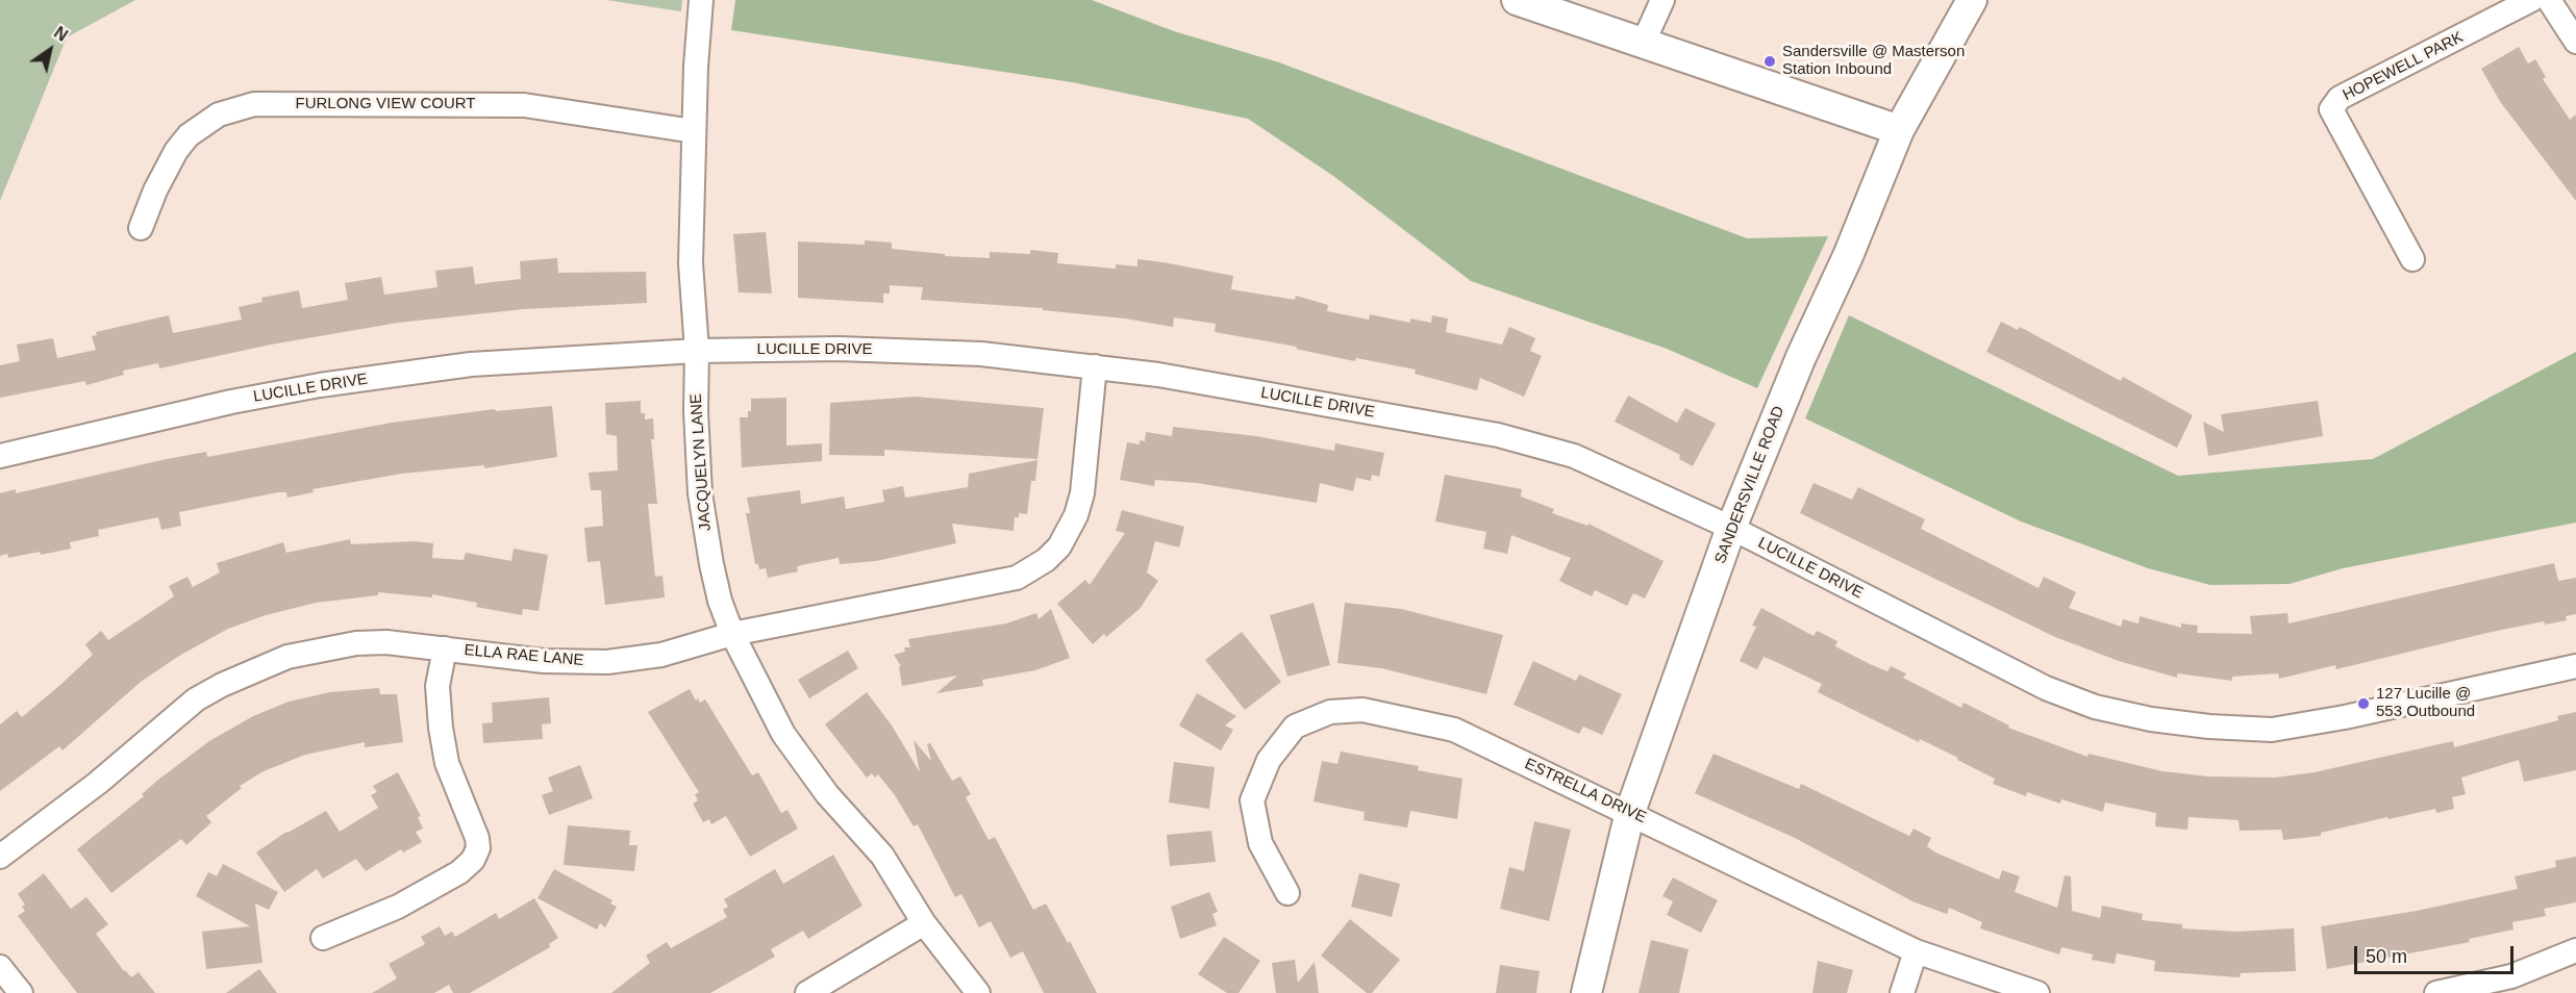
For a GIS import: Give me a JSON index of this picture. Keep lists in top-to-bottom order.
{
  "streets": {
    "street": [
      "HOPEWELL PARK",
      "FURLONG VIEW COURT",
      "LUCILLE DRIVE",
      "JACQUELYN LANE",
      "SANDERSVILLE ROAD",
      "ELLA RAE LANE",
      "ESTRELLA DRIVE"
    ]
  },
  "crossings": [
    ["FURLONG VIEW COURT", "JACQUELYN LANE"],
    ["LUCILLE DRIVE", "JACQUELYN LANE"],
    ["LUCILLE DRIVE", "SANDERSVILLE ROAD"],
    ["LUCILLE DRIVE", "ELLA RAE LANE"],
    ["JACQUELYN LANE", "ELLA RAE LANE"],
    ["SANDERSVILLE ROAD", "ESTRELLA DRIVE"]
  ],
  "places": ["Sandersville @ Masterson Station Inbound", "127 Lucille @ 553 Outbound"],
  "scale_bar": "50 m",
  "north": "top right"
}
